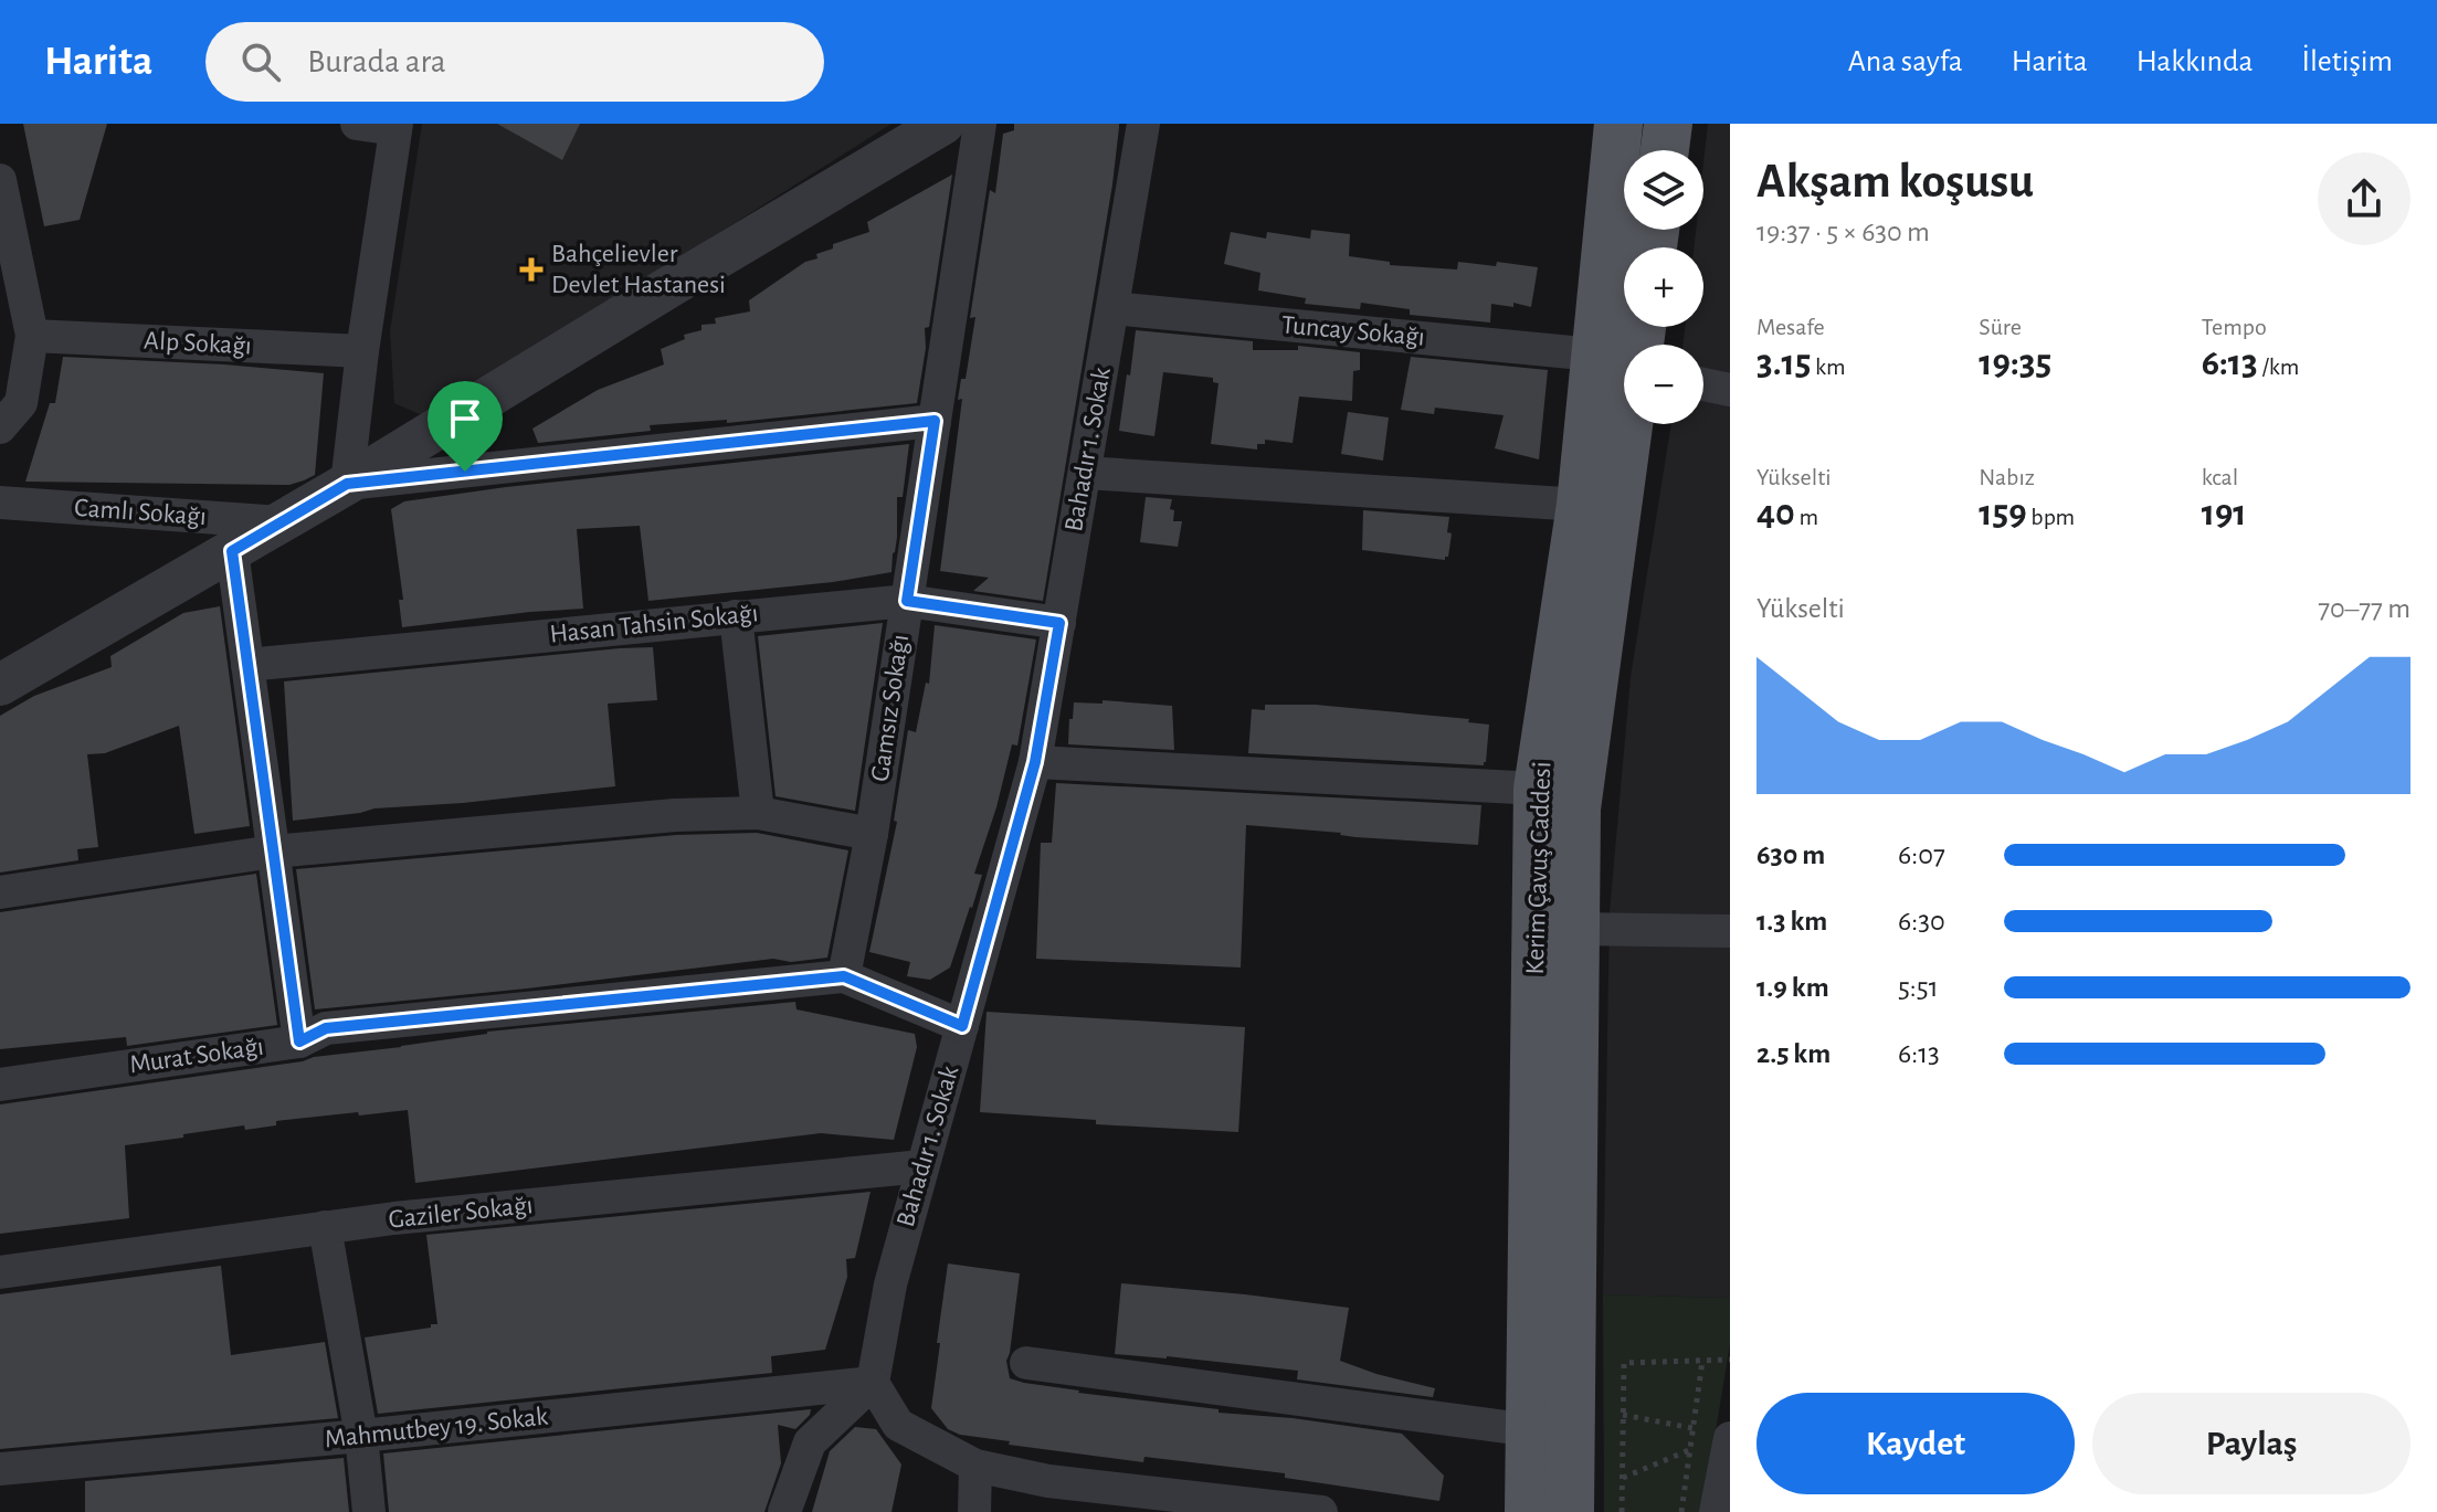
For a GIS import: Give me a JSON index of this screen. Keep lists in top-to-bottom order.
{
  "streets": {
    "main road": ["Kerim Çavuş Caddesi"],
    "street": [
      "Tuncay Sokağı",
      "Alp Sokağı",
      "Bahadır 1. Sokak",
      "Camlı Sokağı",
      "Hasan Tahsin Sokağı",
      "Gamsız Sokağı",
      "Murat Sokağı",
      "Gaziler Sokağı",
      "Mahmutbey 19. Sokak"
    ]
  },
  "crossings": [
    ["Tuncay Sokağı", "Bahadır 1. Sokak"],
    ["Tuncay Sokağı", "Kerim Çavuş Caddesi"],
    ["Bahadır 1. Sokak", "Hasan Tahsin Sokağı"],
    ["Bahadır 1. Sokak", "Murat Sokağı"],
    ["Bahadır 1. Sokak", "Gaziler Sokağı"],
    ["Bahadır 1. Sokak", "Mahmutbey 19. Sokak"],
    ["Hasan Tahsin Sokağı", "Gamsız Sokağı"],
    ["Gamsız Sokağı", "Murat Sokağı"]
  ],
  "places": {
    "health": ["Bahçelievler Devlet Hastanesi"]
  },
  "page": {
    "header": "Harita",
    "search": "Burada ara",
    "nav": [
      "Ana sayfa",
      "Harita",
      "Hakkında",
      "İletişim"
    ],
    "heading": ["Akşam koşusu", "19:37 · 5 × 630 m"],
    "map_buttons": ["+", "−"],
    "stats": [
      ["Mesafe", "3.15 km"],
      ["Süre", "19:35"],
      ["Tempo", "6:13 /km"],
      ["Yükselti", "40 m"],
      ["Nabız", "159 bpm"],
      ["kcal", "191"]
    ],
    "chart": ["Yükselti", "70–77 m"],
    "list": [
      {
        "name": "630 m",
        "note": "6:07"
      },
      {
        "name": "1.3 km",
        "note": "6:30"
      },
      {
        "name": "1.9 km",
        "note": "5:51"
      },
      {
        "name": "2.5 km",
        "note": "6:13"
      }
    ],
    "buttons": ["Kaydet", "Paylaş"]
  }
}
